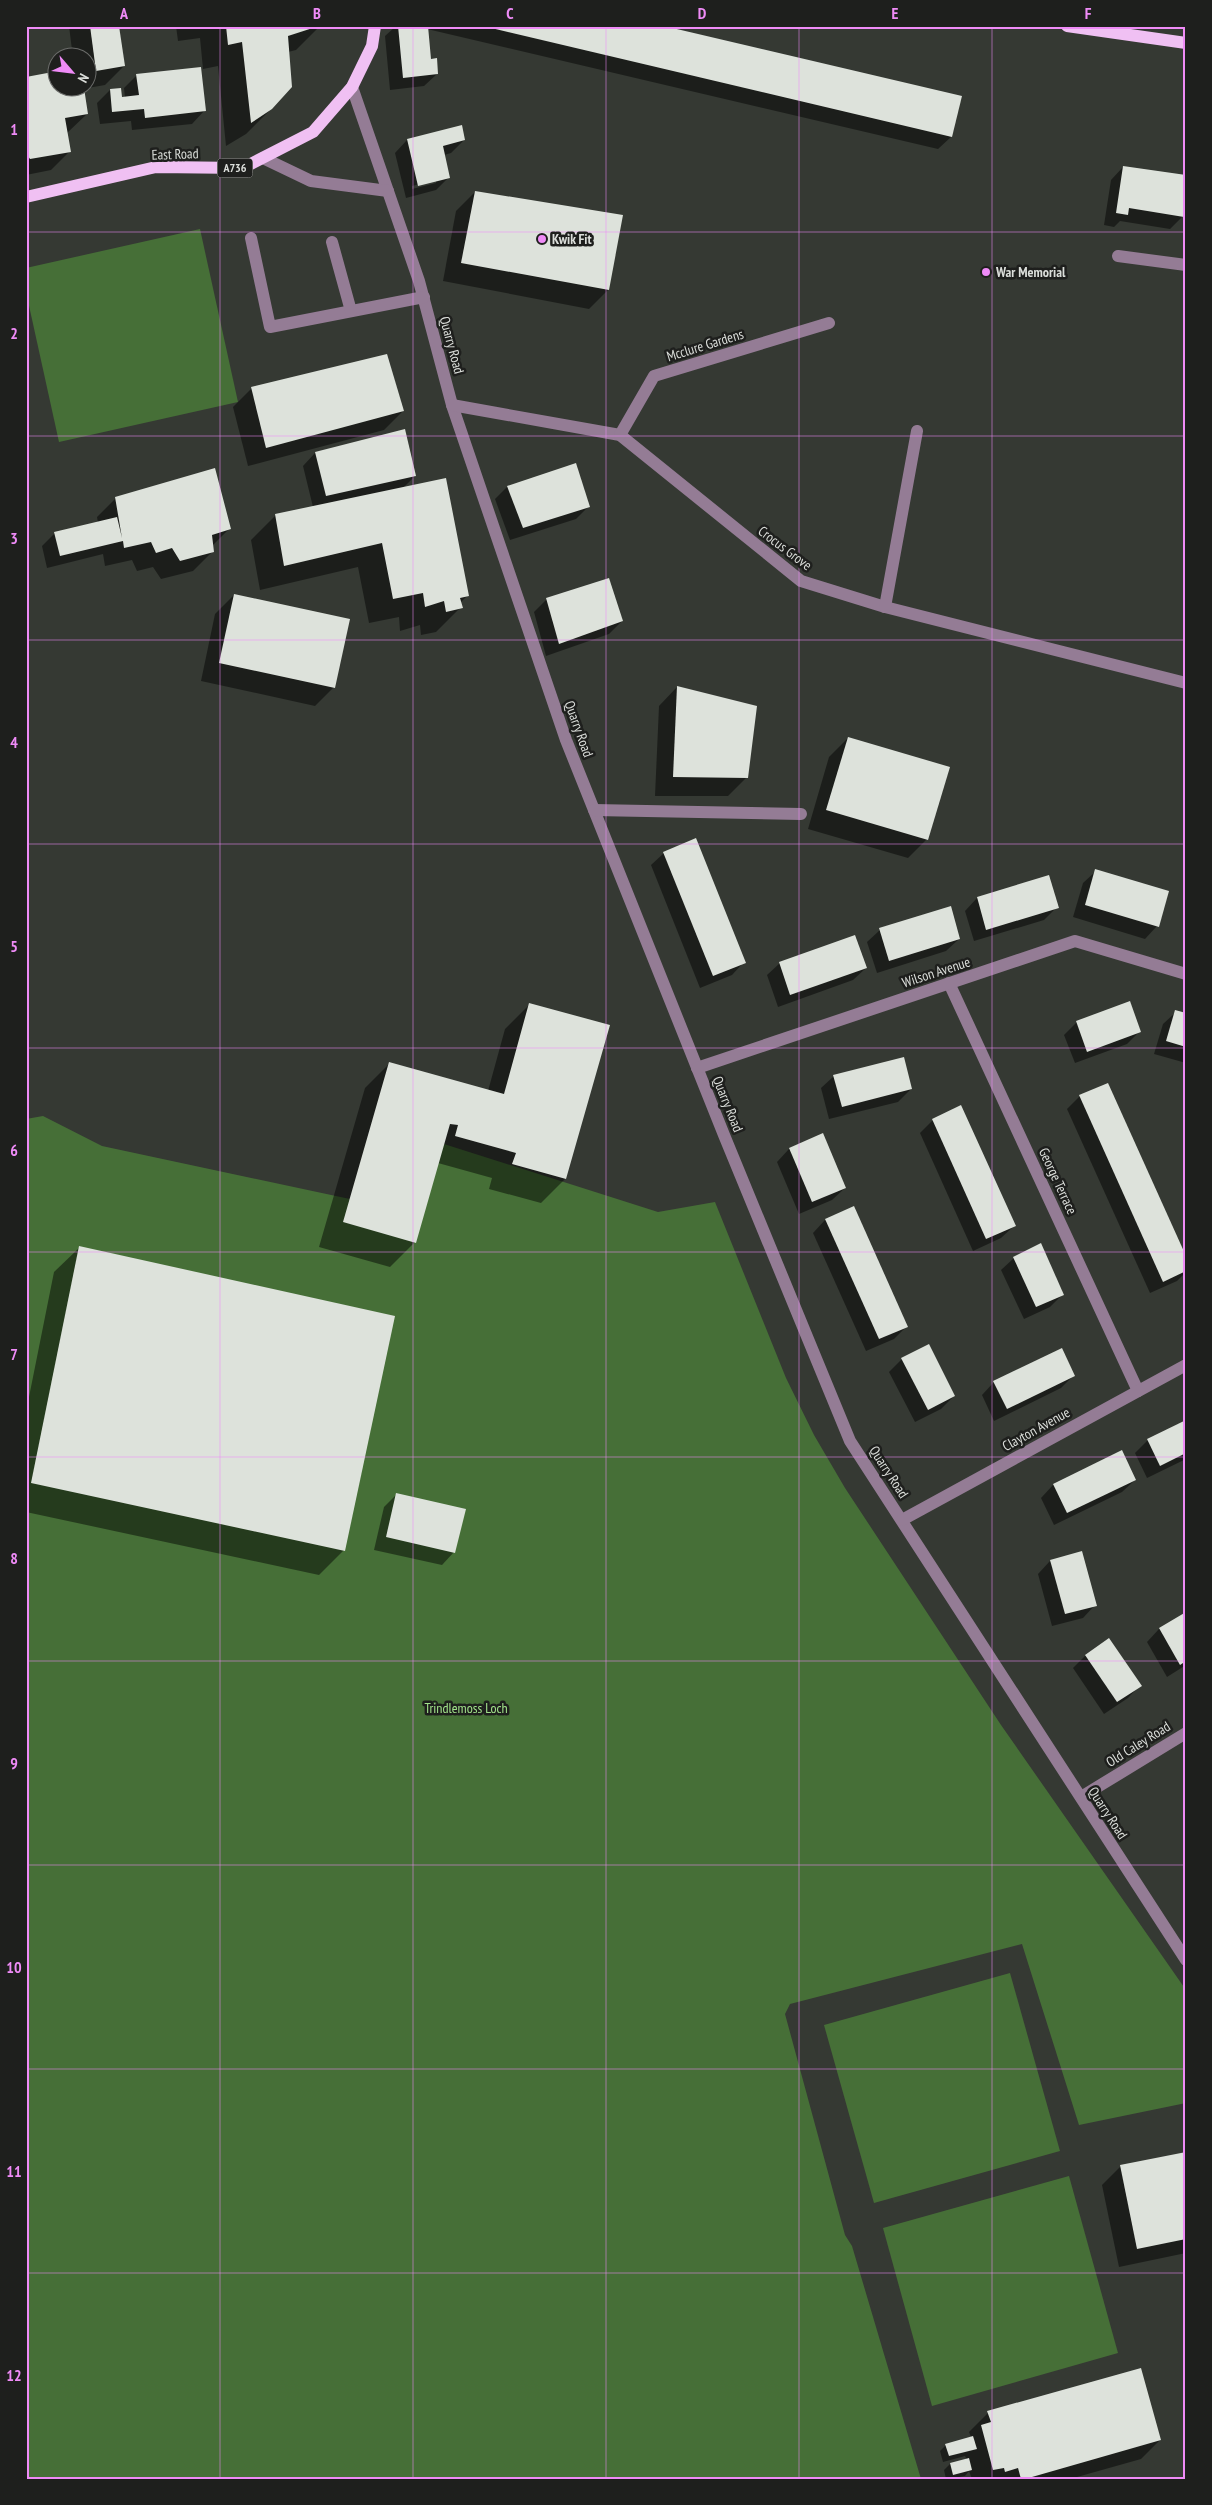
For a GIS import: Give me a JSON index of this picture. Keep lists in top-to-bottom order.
{
  "streets": {
    "main road": ["East Road", "A736"],
    "street": [
      "Quarry Road",
      "Mcclure Gardens",
      "Crocus Grove",
      "Wilson Avenue",
      "George Terrace",
      "Clayton Avenue",
      "Old Caley Road"
    ]
  },
  "crossings": [
    ["East Road", "Quarry Road"],
    ["Quarry Road", "Crocus Grove"],
    ["Quarry Road", "Wilson Avenue"],
    ["Quarry Road", "Clayton Avenue"],
    ["Quarry Road", "Old Caley Road"],
    ["Mcclure Gardens", "Crocus Grove"],
    ["Wilson Avenue", "George Terrace"],
    ["George Terrace", "Clayton Avenue"]
  ],
  "parks": ["Trindlemoss Loch"],
  "places": ["Kwik Fit", "War Memorial"],
  "north": "bottom right",
  "grid": {
    "columns": [
      "A",
      "B",
      "C",
      "D",
      "E",
      "F"
    ],
    "rows": [
      "1",
      "2",
      "3",
      "4",
      "5",
      "6",
      "7",
      "8",
      "9",
      "10",
      "11",
      "12"
    ]
  }
}
